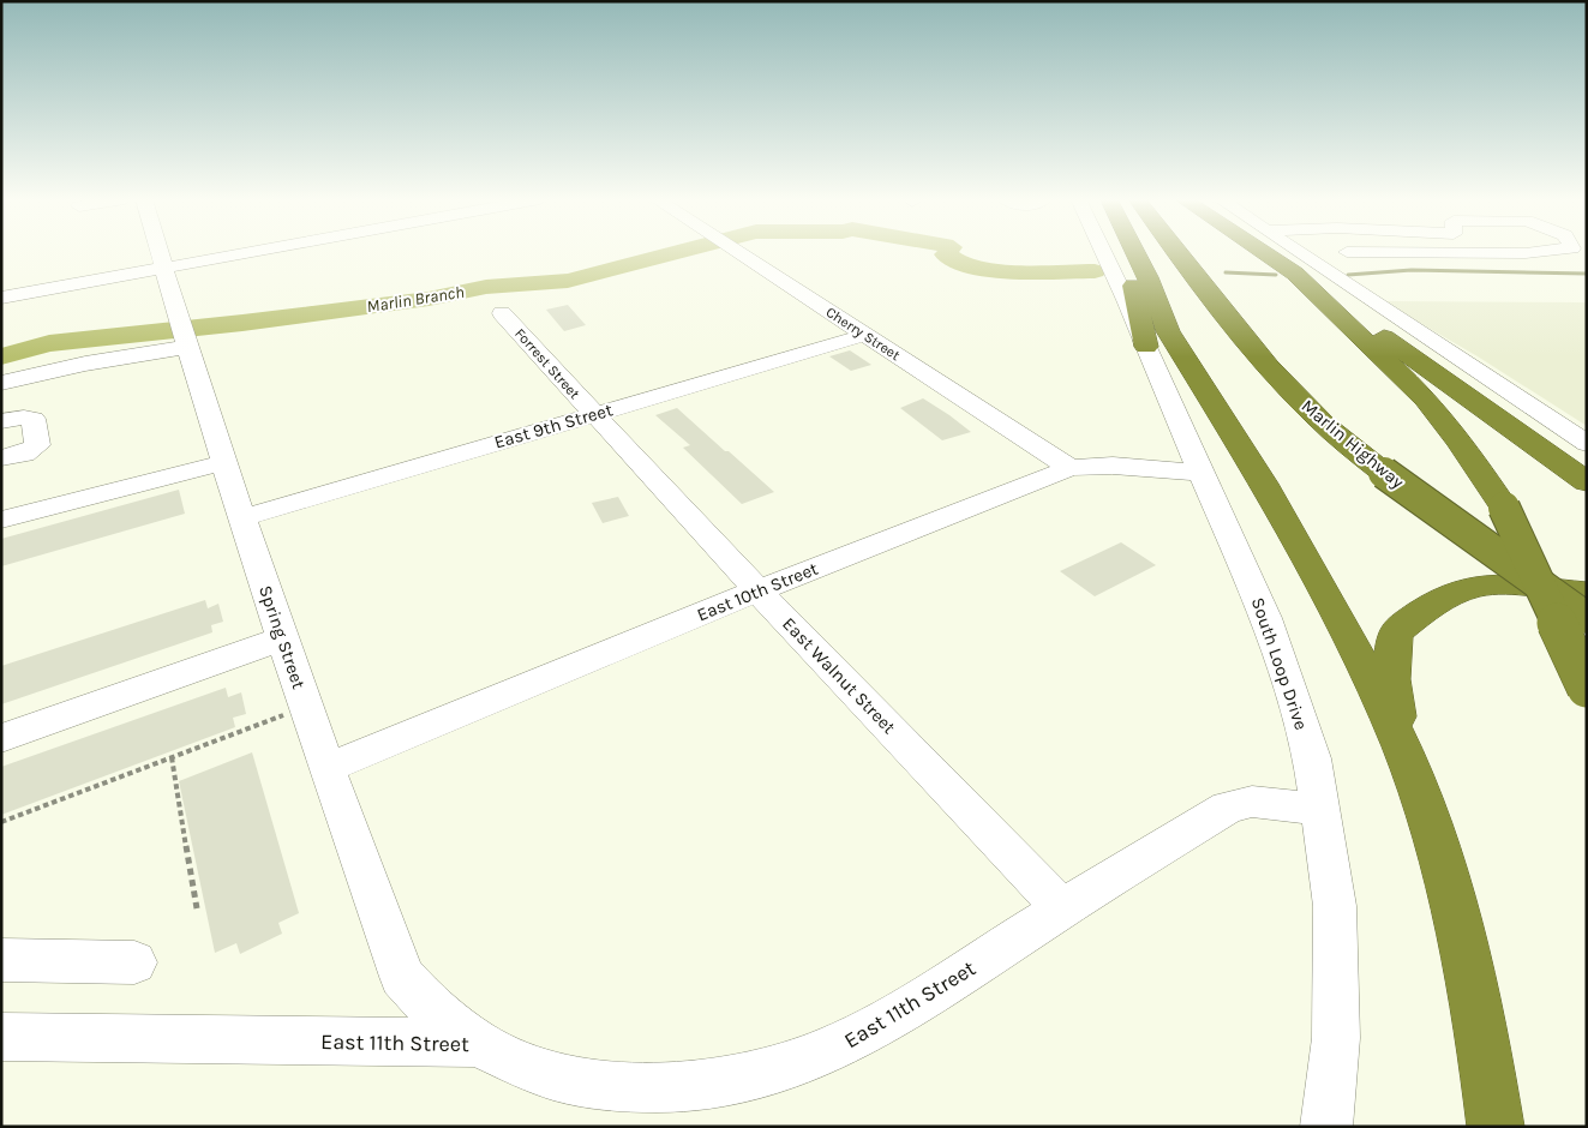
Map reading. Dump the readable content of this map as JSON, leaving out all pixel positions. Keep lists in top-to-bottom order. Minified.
{"streets":{"highway":["Marlin Highway"],"street":["Cherry Street","Forrest Street","East 9th Street","East 10th Street","Spring Street","South Loop Drive","East Walnut Street","East 11th Street"]},"crossings":[["Cherry Street","East 9th Street"],["Cherry Street","East 10th Street"],["Forrest Street","East 9th Street"],["Forrest Street","East Walnut Street"],["East 9th Street","Spring Street"],["East 9th Street","East Walnut Street"],["East 10th Street","Spring Street"],["East 10th Street","South Loop Drive"],["East 10th Street","East Walnut Street"],["Spring Street","East 11th Street"],["South Loop Drive","East 11th Street"],["East Walnut Street","East 11th Street"]],"water":["Marlin Branch"]}
